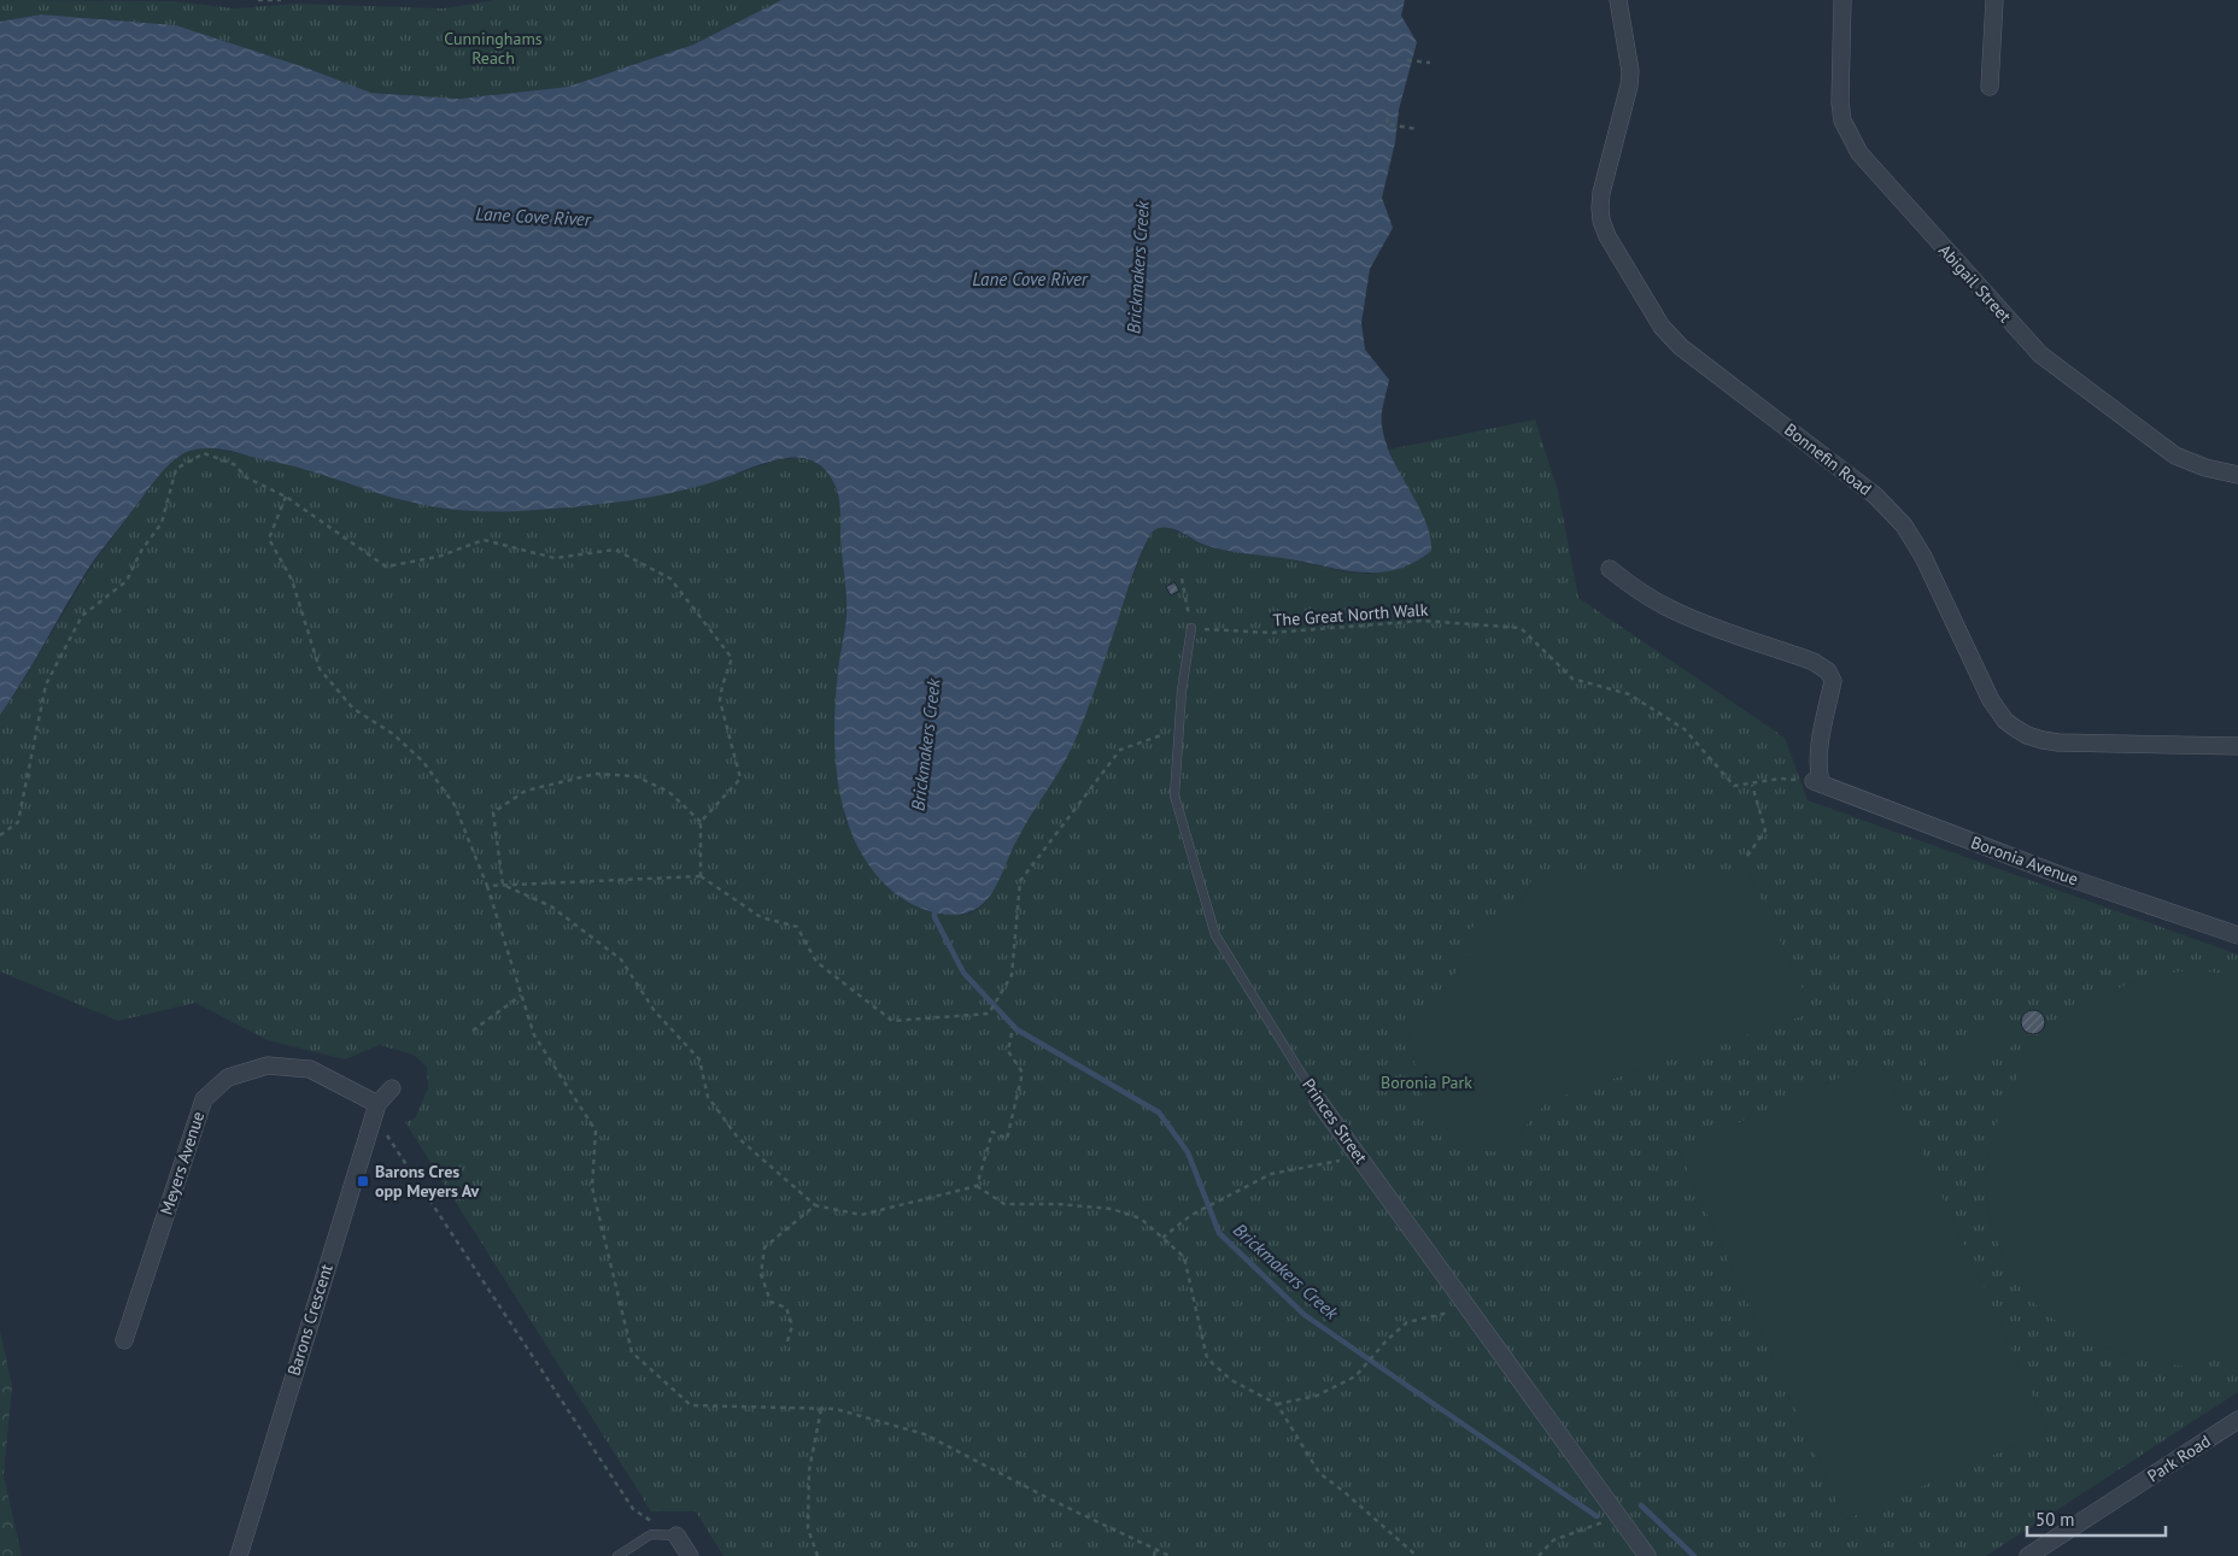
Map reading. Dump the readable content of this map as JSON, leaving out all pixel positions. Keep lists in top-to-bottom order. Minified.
{"streets":{"street":["Abigail Street","Bonnefin Road","Boronia Avenue","Princes Street","Meyers Avenue","Barons Crescent","Park Road"],"path":["The Great North Walk"]},"crossings":[["The Great North Walk","Boronia Avenue"],["The Great North Walk","Princes Street"],["Meyers Avenue","Barons Crescent"]],"water":["Lane Cove River","Brickmakers Creek"],"parks":["Cunninghams Reach","Boronia Park"],"places":{"transit":["Barons Cres opp Meyers Av"]},"scale_bar":"50 m"}
